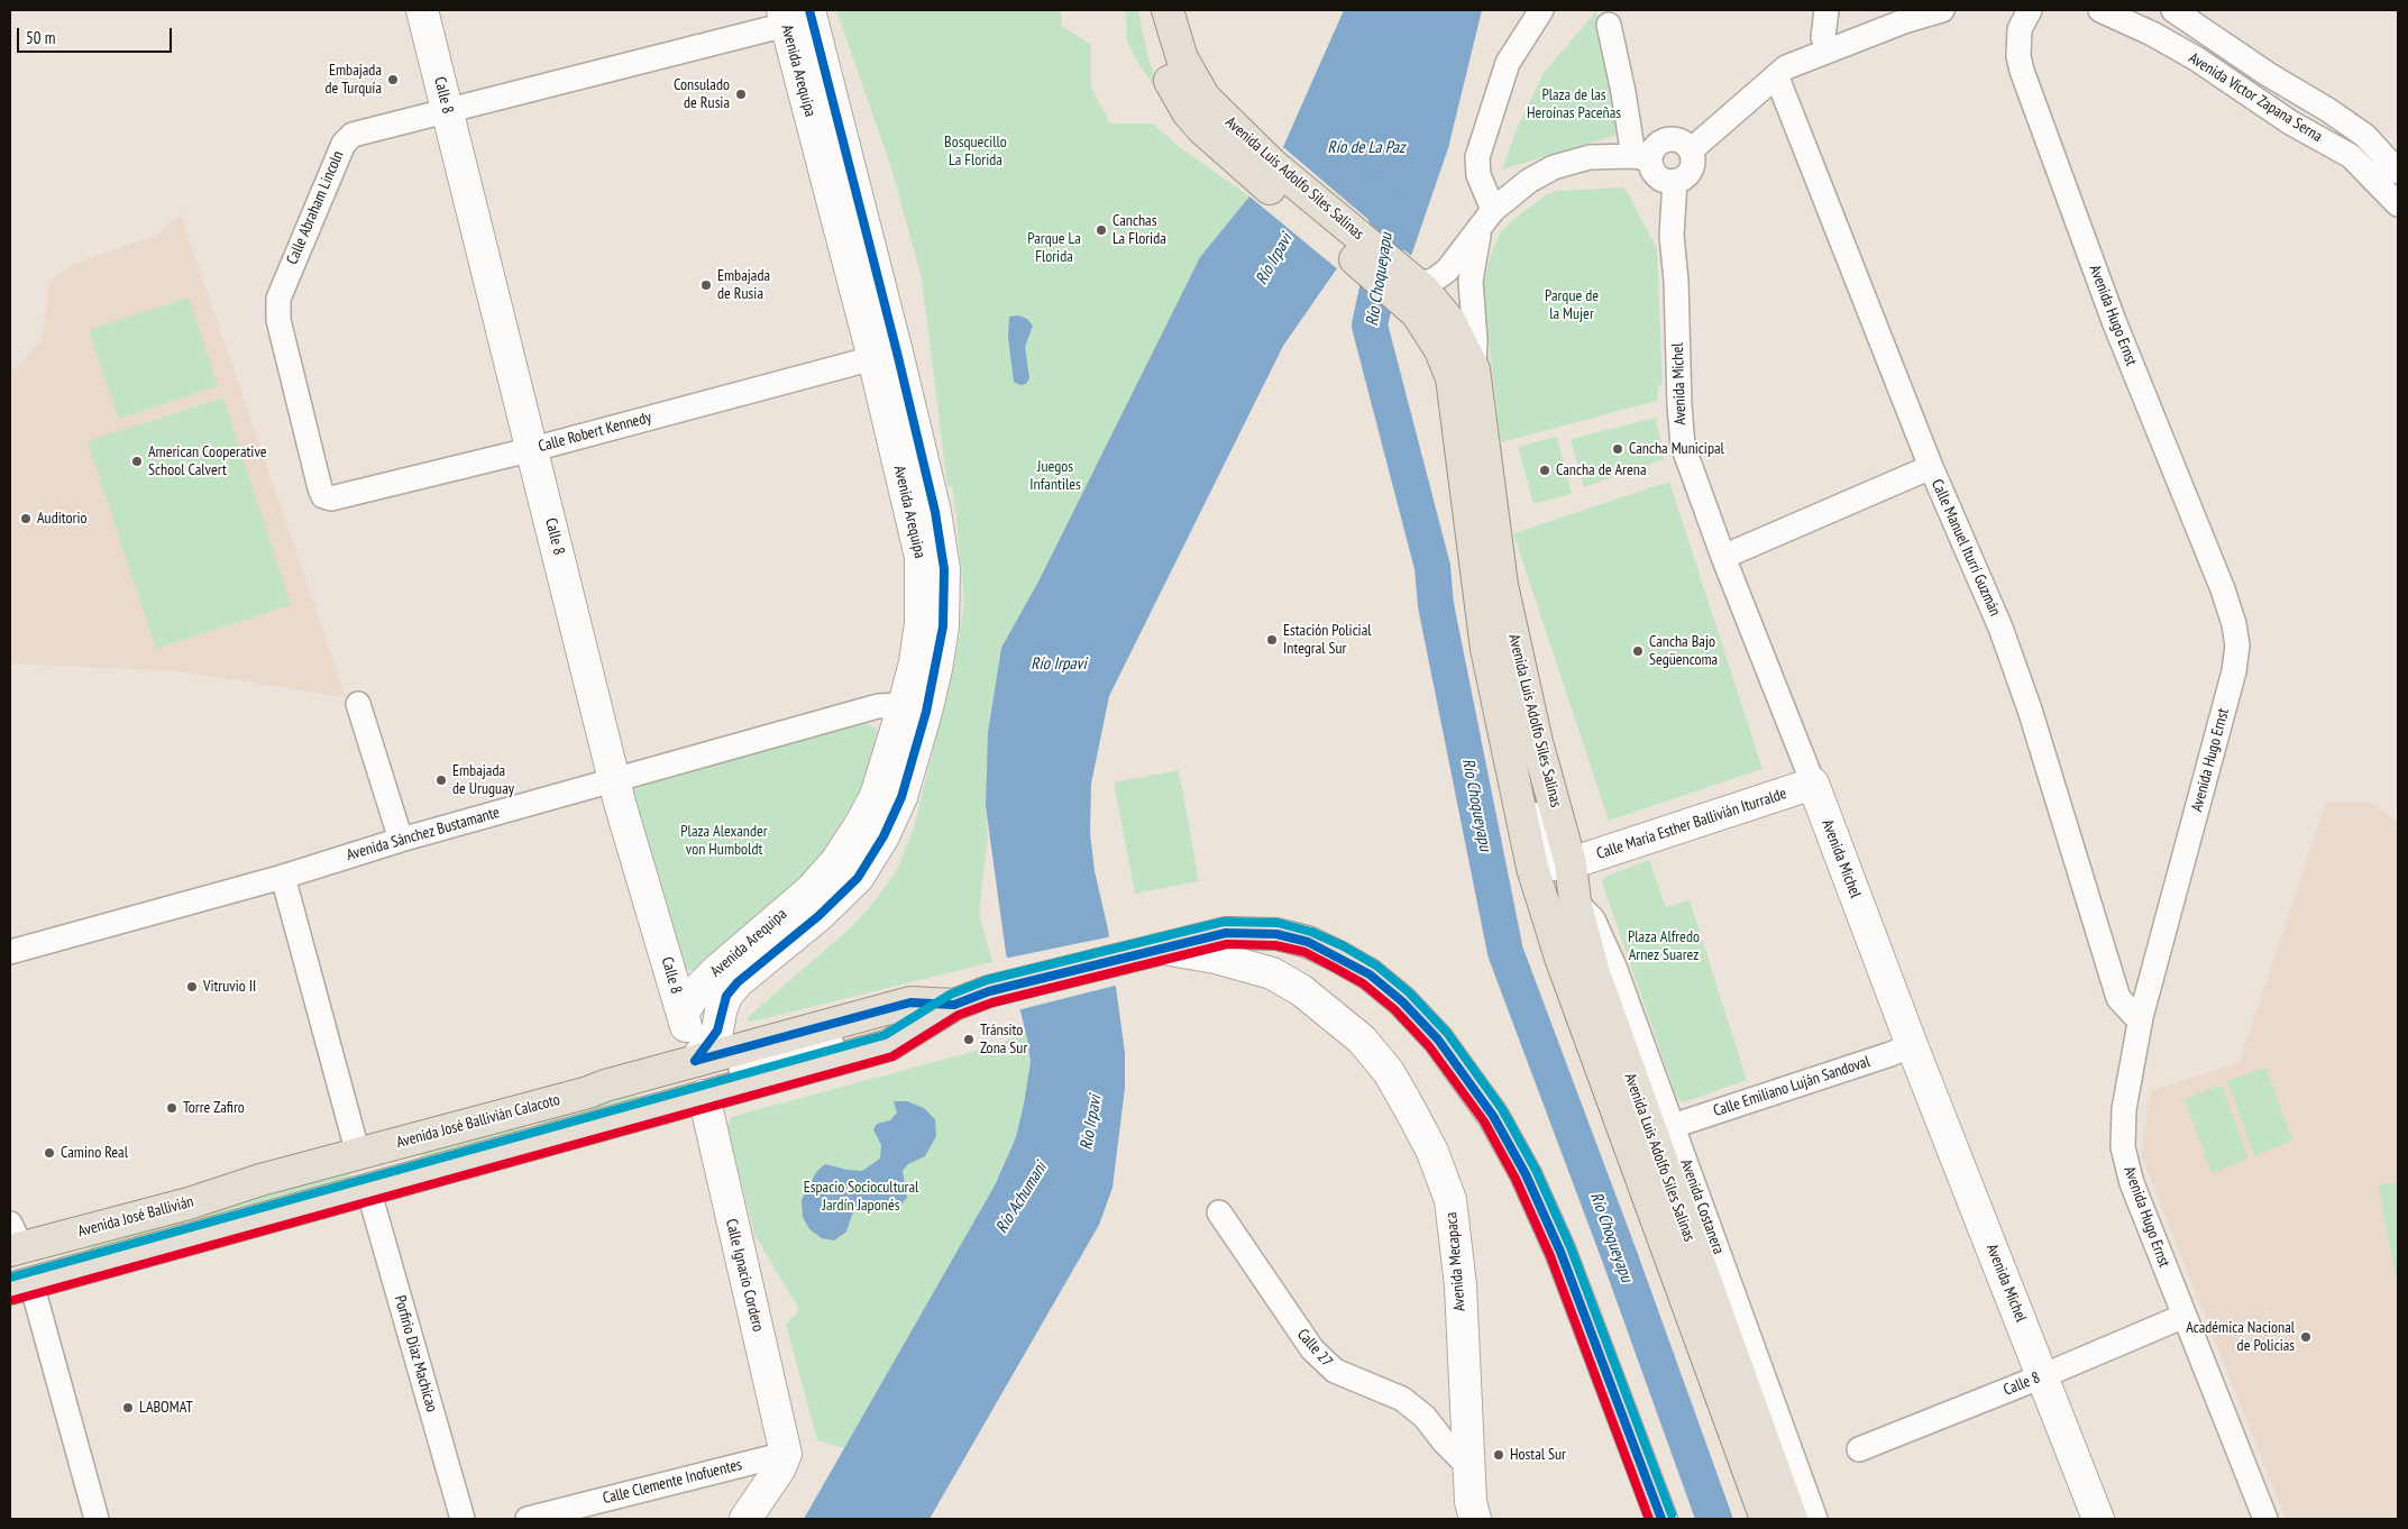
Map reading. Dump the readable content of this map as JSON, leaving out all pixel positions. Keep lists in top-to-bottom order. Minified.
{"streets":{"main road":["Avenida Arequipa","Calle 8","Avenida Luis Adolfo Siles Salinas","Avenida Michel","Calle María Esther Ballivián Iturralde","Avenida José Ballivián Calacoto","Avenida José Ballivián","Avenida Mecapaca","Calle Ignacio Cordero"],"street":["Avenida Víctor Zapana Serna","Calle Abraham Lincoln","Avenida Hugo Ernst","Calle Robert Kennedy","Calle Manuel Iturri Guzmán","Avenida Sánchez Bustamante","Calle Emiliano Luján Sandoval","Avenida Costanera","Calle 27","Porfirio Díaz Machicao","Calle Clemente Inofuentes"]},"crossings":[["Avenida Arequipa","Calle 8"],["Avenida Arequipa","Calle Abraham Lincoln"],["Avenida Arequipa","Calle Robert Kennedy"],["Avenida Arequipa","Avenida Sánchez Bustamante"],["Avenida Arequipa","Avenida José Ballivián Calacoto"],["Calle 8","Calle Abraham Lincoln"],["Calle 8","Avenida Hugo Ernst"],["Calle 8","Avenida Michel"],["Calle 8","Calle Robert Kennedy"],["Calle 8","Avenida Sánchez Bustamante"],["Calle 8","Avenida José Ballivián Calacoto"],["Avenida Luis Adolfo Siles Salinas","Calle María Esther Ballivián Iturralde"],["Avenida Luis Adolfo Siles Salinas","Avenida Costanera"],["Calle Abraham Lincoln","Calle Robert Kennedy"],["Avenida Hugo Ernst","Calle Manuel Iturri Guzmán"],["Avenida Michel","Calle María Esther Ballivián Iturralde"],["Avenida Michel","Calle Emiliano Luján Sandoval"],["Calle Emiliano Luján Sandoval","Avenida Costanera"],["Avenida José Ballivián Calacoto","Avenida José Ballivián"],["Avenida Mecapaca","Calle 27"],["Calle Ignacio Cordero","Calle Clemente Inofuentes"]],"water":["Río de La Paz","Río Irpavi","Río Choqueyapu","Río Achumani"],"parks":["Plaza de las Heroínas Paceñas","Bosquecillo La Florida","Parque La Florida","Parque de la Mujer","Juegos Infantiles","Plaza Alexander von Humboldt","Plaza Alfredo Arnez Suarez","Espacio Sociocultural Jardín Japonés"],"places":["Embajada de Turquía","Consulado de Rusia","Canchas La Florida","Embajada de Rusia","Cancha Municipal","American Cooperative School Calvert","Cancha de Arena","Auditorio","Estación Policial Integral Sur","Cancha Bajo Següencoma","Embajada de Uruguay","Vitruvio II","Tránsito Zona Sur","Torre Zafiro","Camino Real","Académica Nacional de Policias","LABOMAT","Hostal Sur"],"scale_bar":"50 m"}
